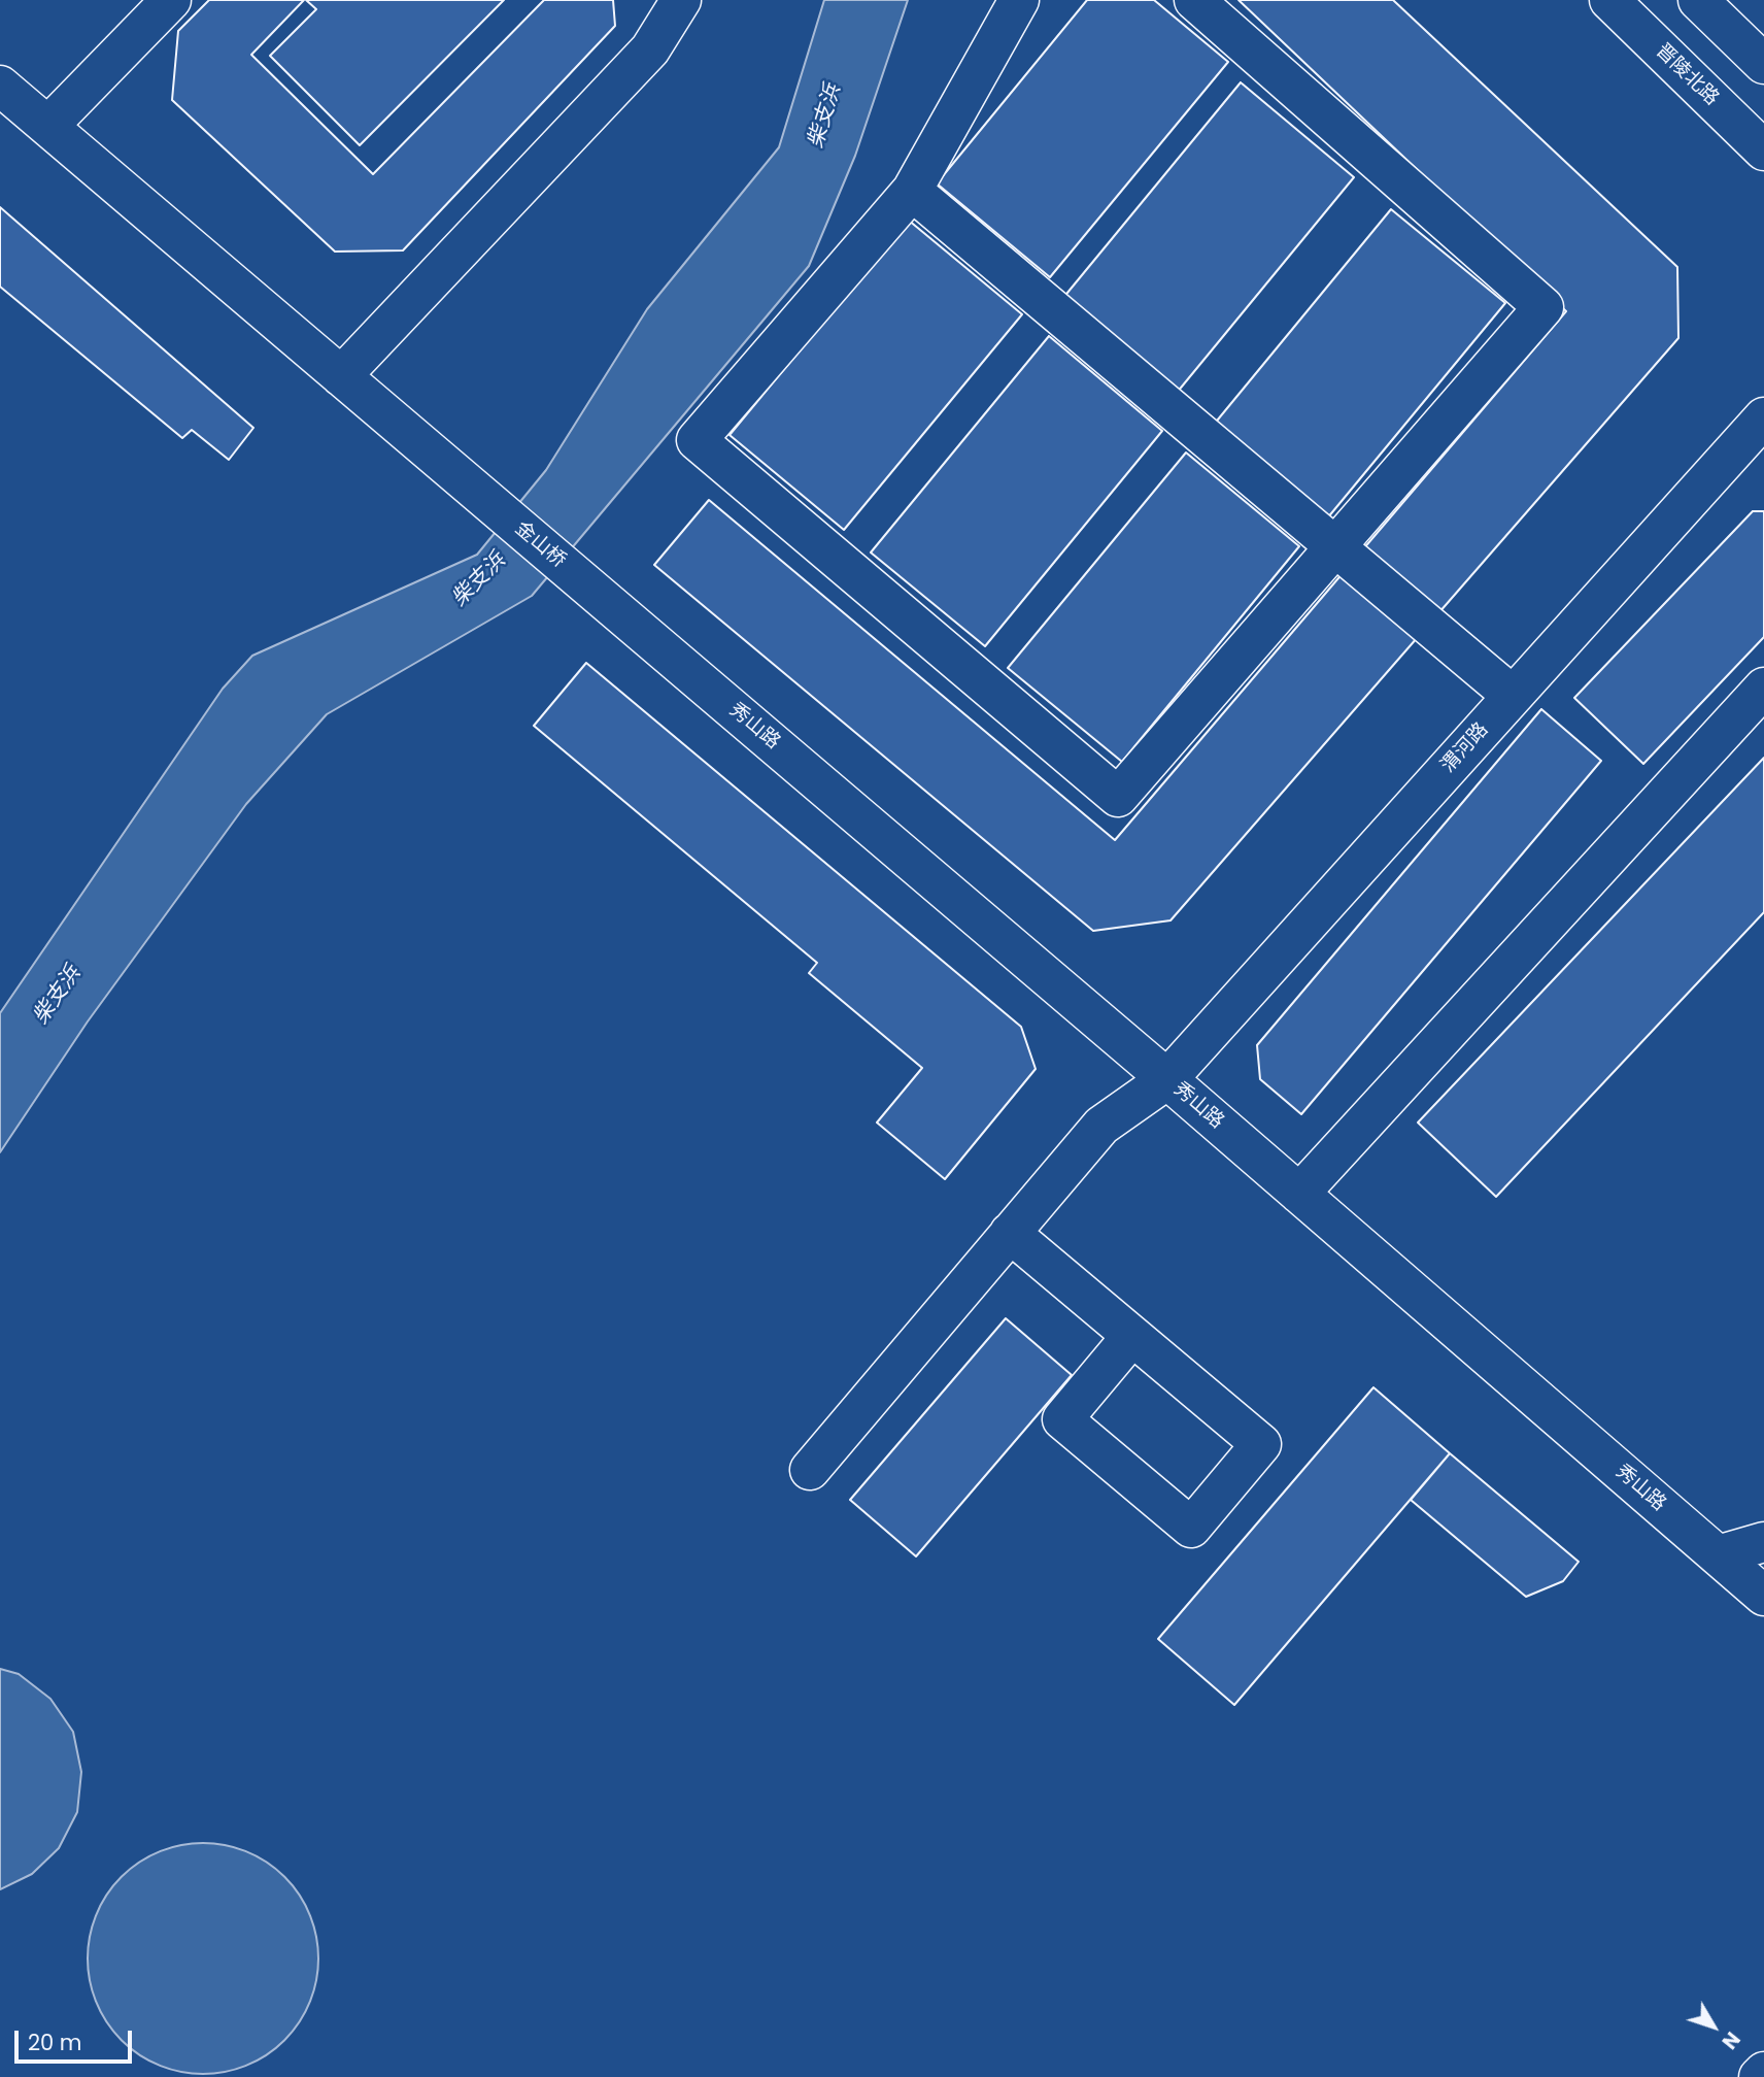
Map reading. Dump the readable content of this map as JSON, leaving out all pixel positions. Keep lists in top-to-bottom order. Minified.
{"streets":{"street":["晋陵北路","金山桥","秀山路","渭河路"]},"crossings":[["金山桥","秀山路"],["秀山路","渭河路"]],"water":["柴支浜"],"scale_bar":"20 m","north":"bottom right"}
